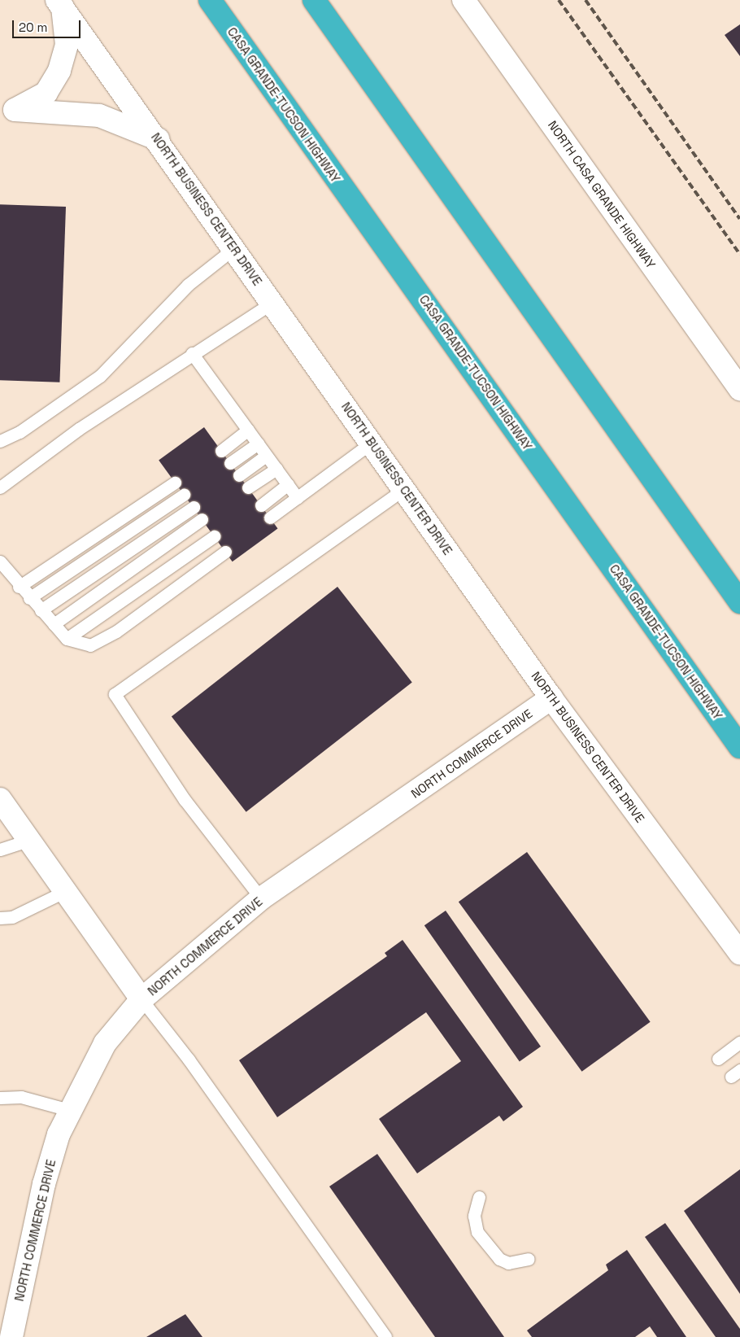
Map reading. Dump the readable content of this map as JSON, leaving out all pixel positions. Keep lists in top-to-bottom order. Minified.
{"streets":{"highway":["CASA GRANDE-TUCSON HIGHWAY"],"main road":["NORTH CASA GRANDE HIGHWAY","NORTH BUSINESS CENTER DRIVE","NORTH COMMERCE DRIVE"]},"crossings":[["NORTH BUSINESS CENTER DRIVE","NORTH COMMERCE DRIVE"]],"scale_bar":"20 m"}
